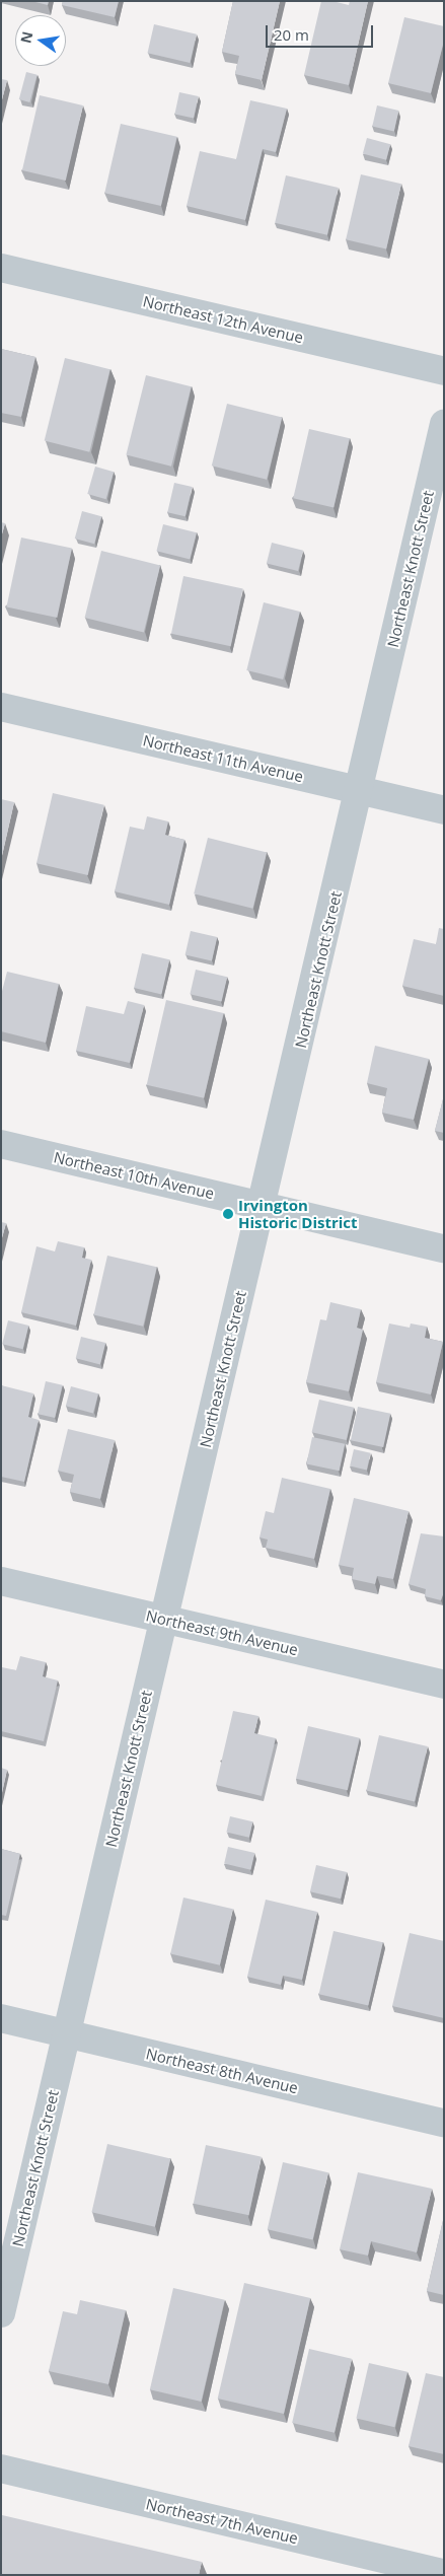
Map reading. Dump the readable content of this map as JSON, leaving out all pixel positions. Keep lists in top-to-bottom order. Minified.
{"streets":{"street":["Northeast 12th Avenue","Northeast Knott Street","Northeast 11th Avenue","Northeast 10th Avenue","Northeast 9th Avenue","Northeast 8th Avenue","Northeast 7th Avenue"]},"crossings":[["Northeast Knott Street","Northeast 11th Avenue"],["Northeast Knott Street","Northeast 10th Avenue"],["Northeast Knott Street","Northeast 9th Avenue"],["Northeast Knott Street","Northeast 8th Avenue"]],"places":["Irvington Historic District"],"scale_bar":"20 m","north":"left"}
